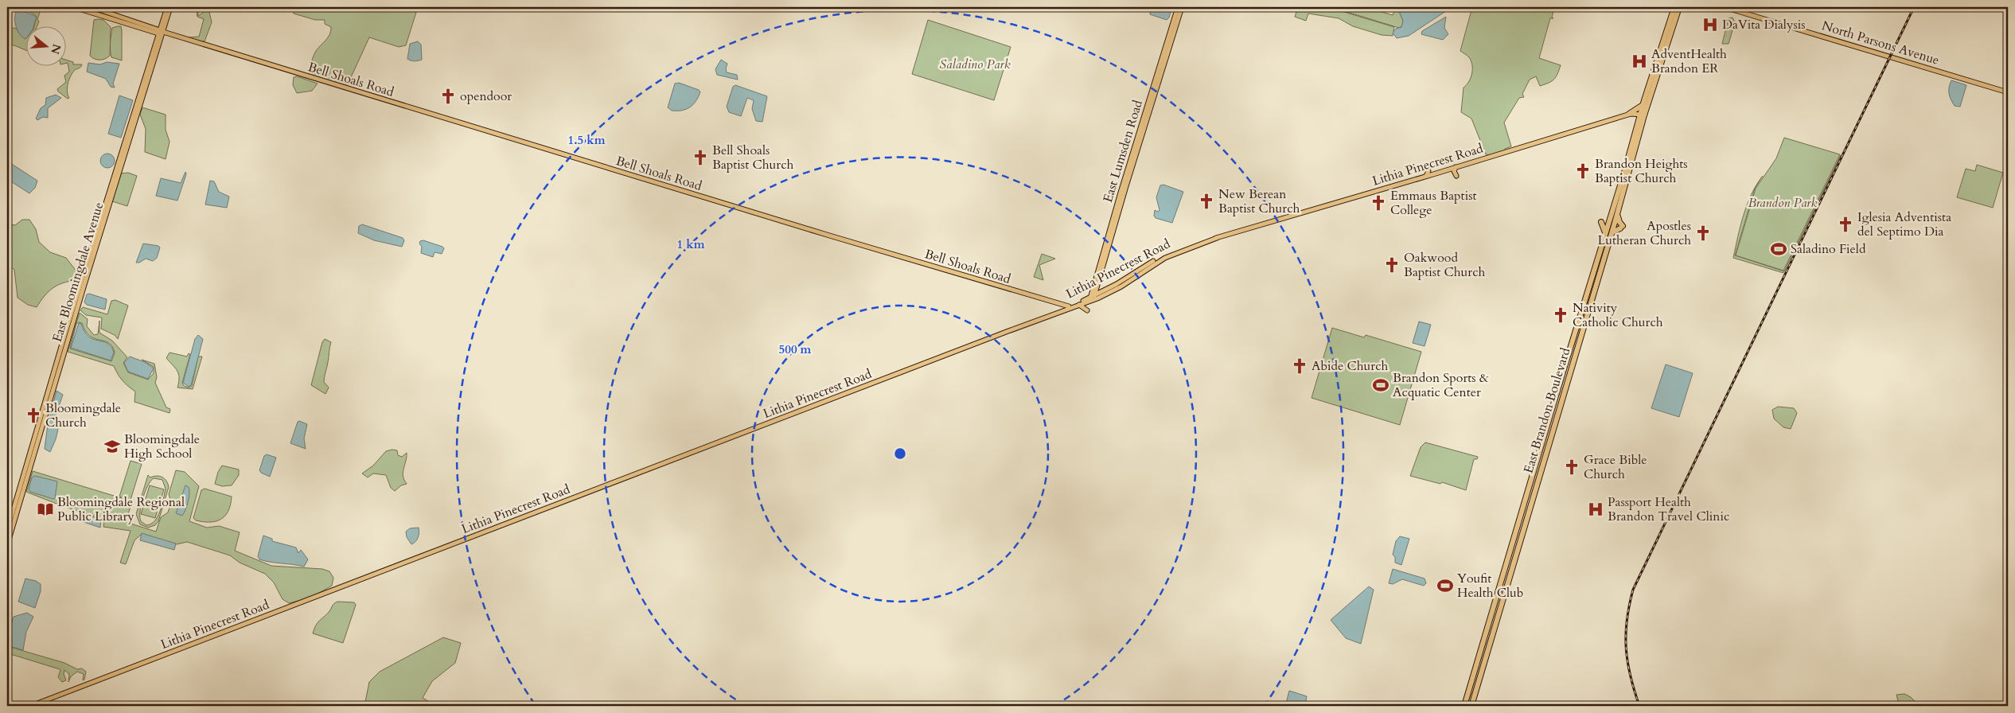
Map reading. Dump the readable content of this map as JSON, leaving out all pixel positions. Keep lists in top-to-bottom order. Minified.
{"streets":{"highway":["East Brandon Boulevard"],"main road":["North Parsons Avenue","Bell Shoals Road","East Lumsden Road","Lithia Pinecrest Road","East Bloomingdale Avenue"]},"crossings":[["Bell Shoals Road","Lithia Pinecrest Road"],["Bell Shoals Road","East Bloomingdale Avenue"],["East Lumsden Road","Lithia Pinecrest Road"],["Lithia Pinecrest Road","East Brandon Boulevard"]],"parks":["Saladino Park","Brandon Park"],"places":{"hospital":["DaVita Dialysis","AdventHealth Brandon ER","Passport Health Brandon Travel Clinic"],"church":["opendoor","Bell Shoals Baptist Church","Brandon Heights Baptist Church","New Berean Baptist Church","Emmaus Baptist College","Iglesia Adventista del Septimo Dia","Apostles Lutheran Church","Oakwood Baptist Church","Nativity Catholic Church","Abide Church","Bloomingdale Church","Grace Bible Church"],"sports":["Saladino Field","Brandon Sports & Acquatic Center","Youfit Health Club"],"school or university":["Bloomingdale High School"],"library":["Bloomingdale Regional Public Library"]},"north":"right","rings":["1.5 km","1 km","500 m"]}
